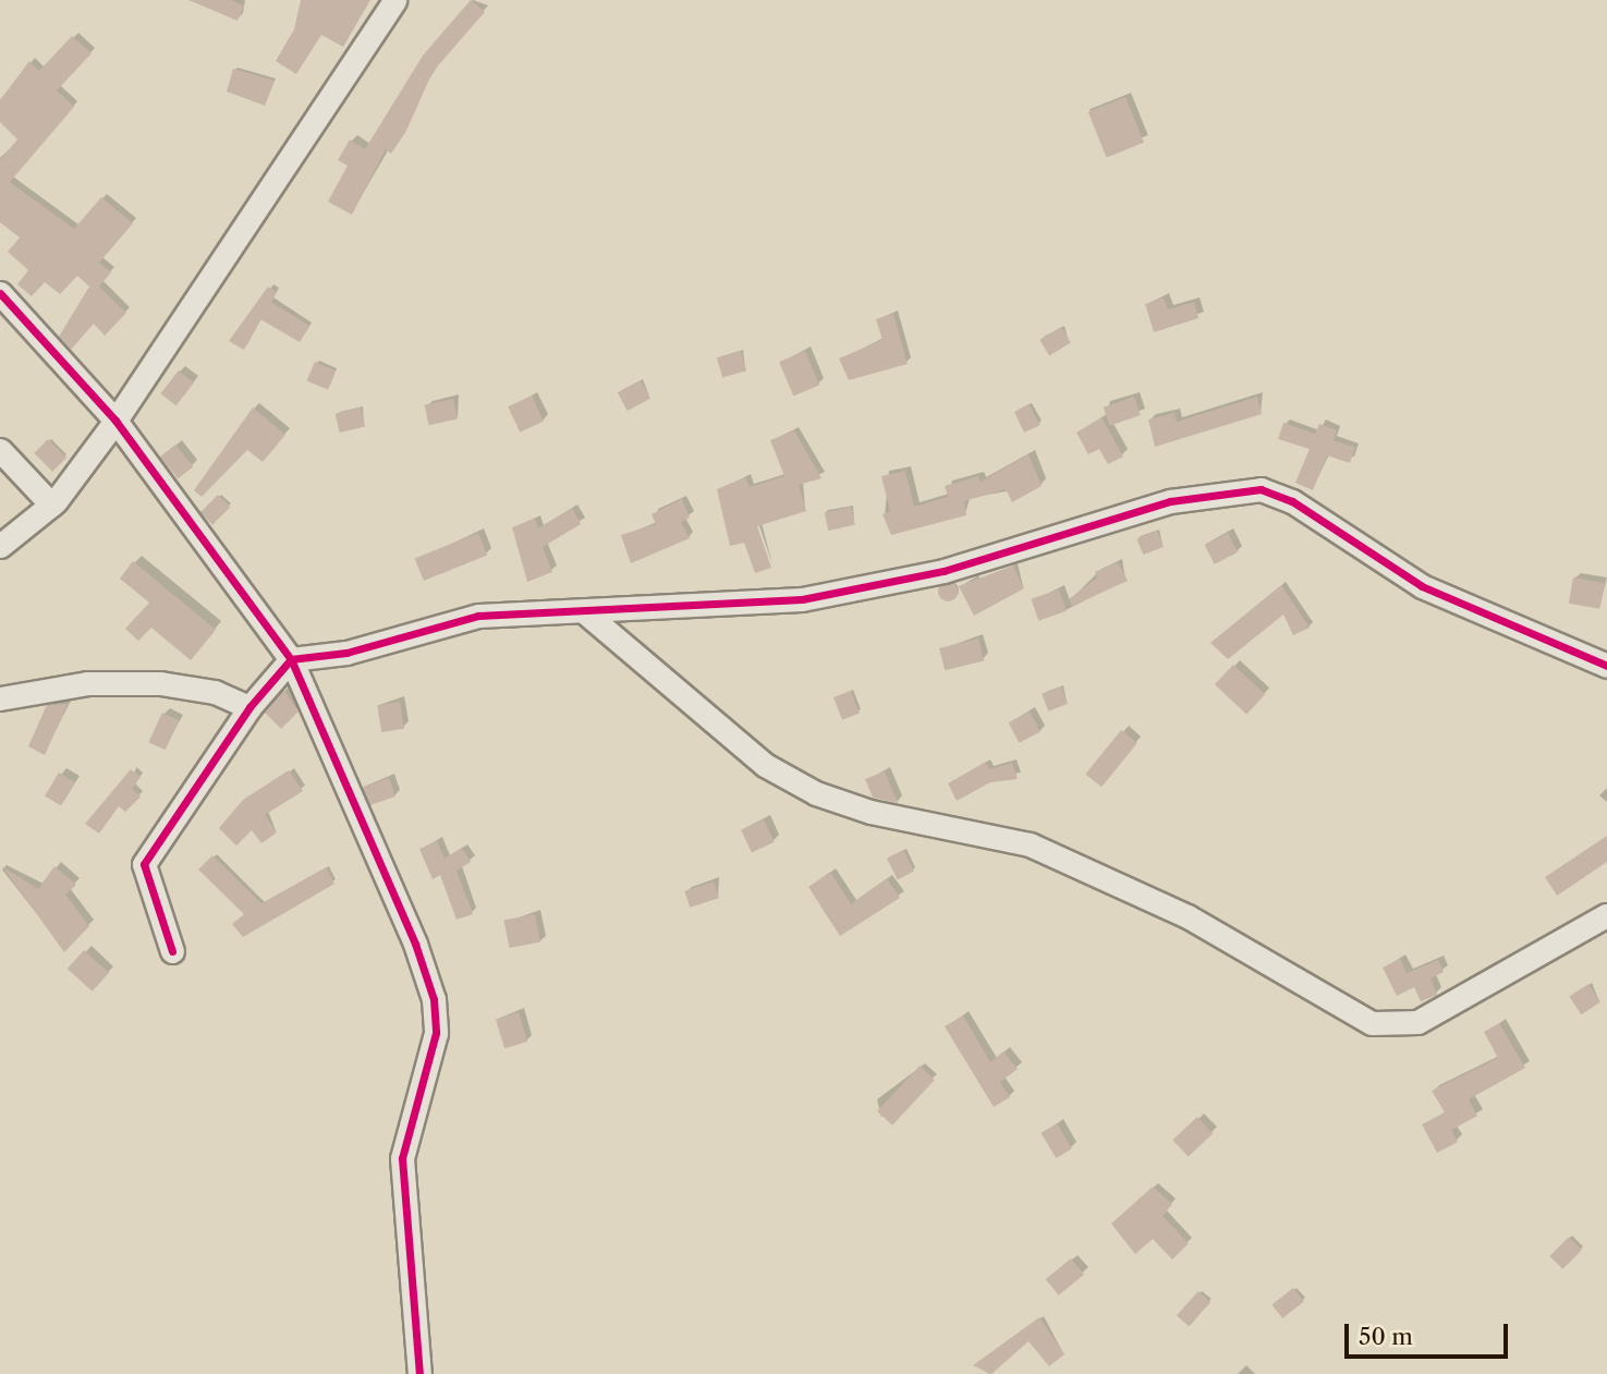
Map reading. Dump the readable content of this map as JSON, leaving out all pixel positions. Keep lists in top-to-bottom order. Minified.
{"scale_bar":"50 m"}
